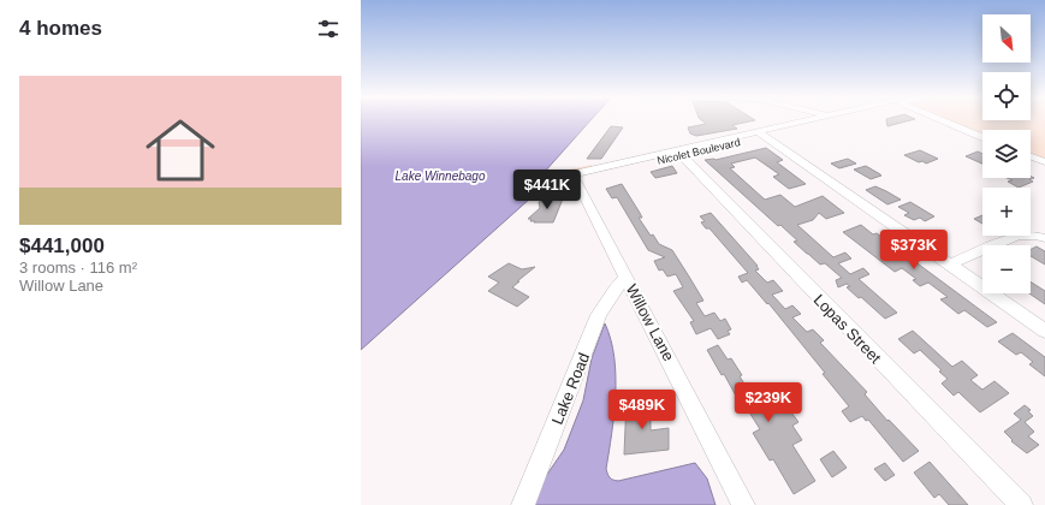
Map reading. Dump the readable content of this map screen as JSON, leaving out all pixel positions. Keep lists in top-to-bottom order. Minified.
{"streets":{"street":["Nicolet Boulevard","Willow Lane","Lopas Street","Lake Road"]},"crossings":[["Nicolet Boulevard","Willow Lane"],["Nicolet Boulevard","Lopas Street"],["Willow Lane","Lake Road"]],"water":["Lake Winnebago"],"north":"bottom right","page":{"heading":"4 homes","map_buttons":["+","−"],"list":[{"name":"$441,000","note":"3 rooms · 116 m² · Willow Lane"}],"price":["$441K","$373K","$239K","$489K"]}}
